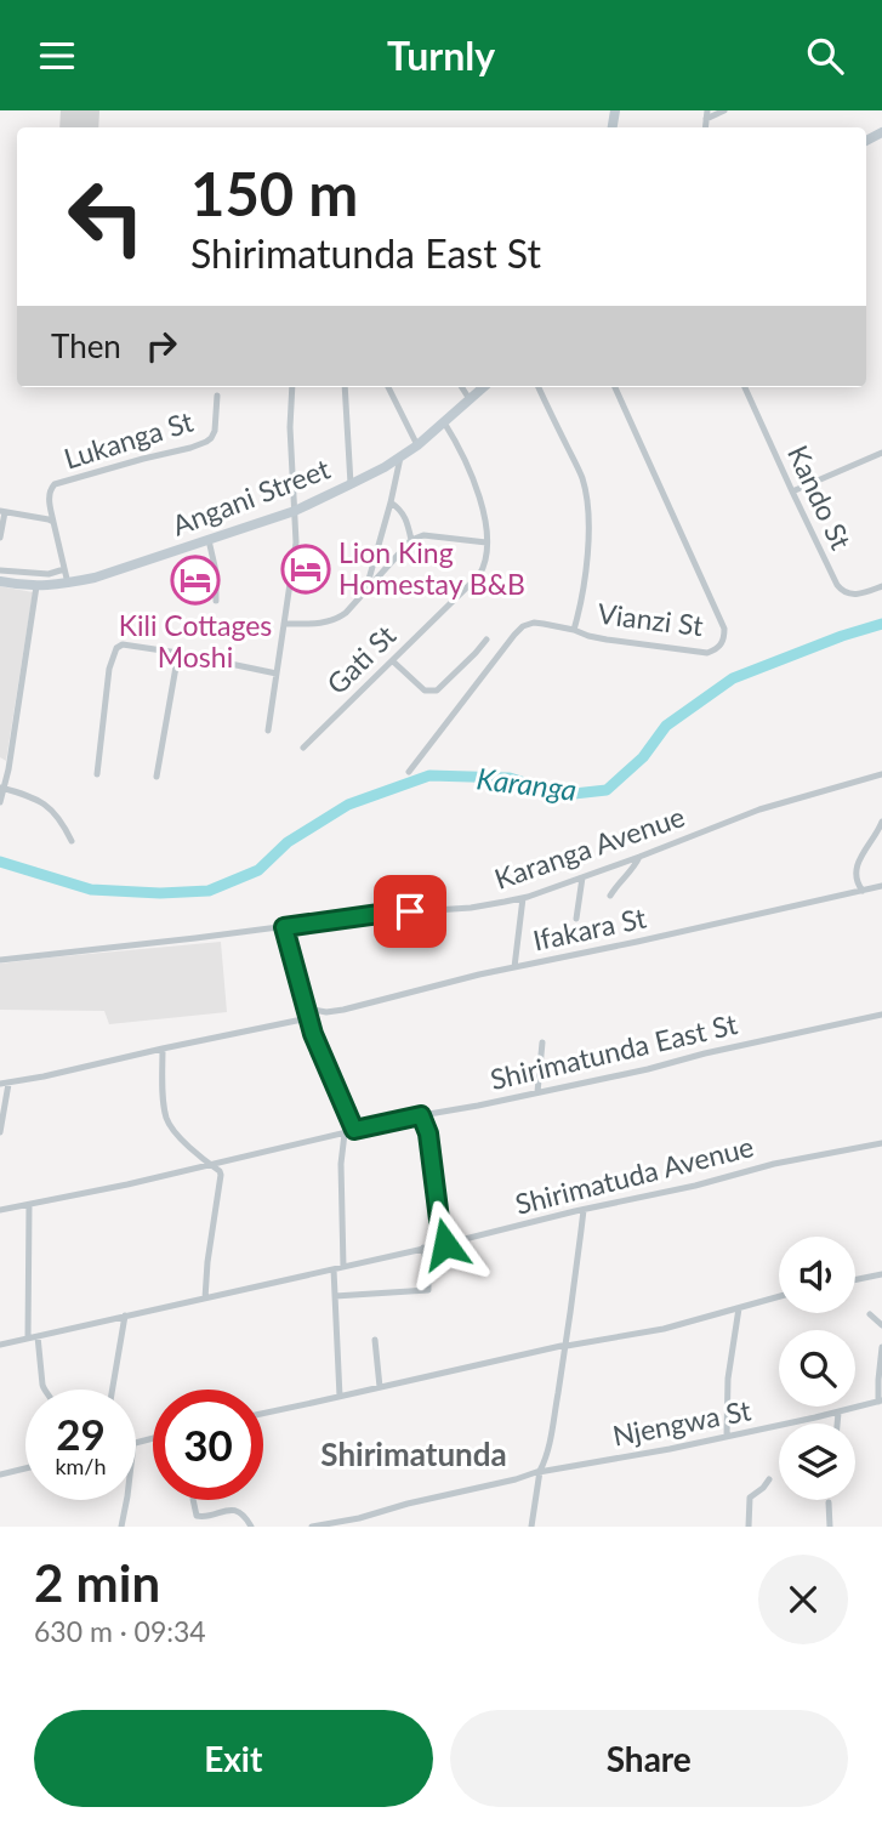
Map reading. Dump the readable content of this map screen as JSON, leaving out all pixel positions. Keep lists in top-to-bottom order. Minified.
{"streets":{"street":["Lukanga St","Angani Street","Kando St","Vianzi St","Gati St","Karanga Avenue","Ifakara St","Shirimatunda East St","Shirimatuda Avenue","Njengwa St"]},"crossings":[["Angani Street","Gati St"]],"districts":["Shirimatunda"],"water":["Karanga"],"places":{"hotel":["Lion King Homestay B&B","Kili Cottages Moshi"]},"page":{"header":"Turnly","turn":["150 m","Shirimatunda East St"],"then":"Then","speed":"29 km/h","limit":"30","heading":["2 min","630 m · 09:34"],"buttons":["Exit","Share"]}}
